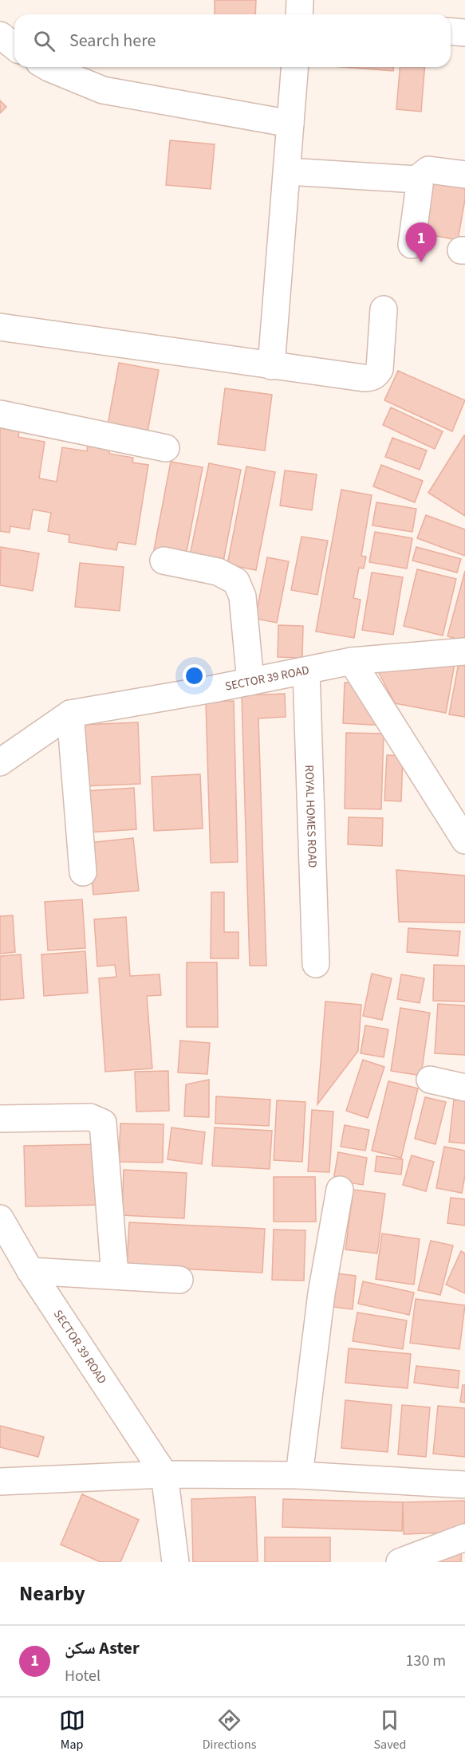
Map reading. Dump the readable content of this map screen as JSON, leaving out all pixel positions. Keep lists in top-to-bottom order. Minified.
{"streets":{"street":["SECTOR 39 ROAD","ROYAL HOMES ROAD"]},"crossings":[["SECTOR 39 ROAD","ROYAL HOMES ROAD"]],"page":{"search":"Search here","pins":"1","heading":"Nearby","list":[{"mark":"1","name":"سكن Aster","note":"Hotel","value":"130 m"}],"nav":["Map","Directions","Saved"]}}
